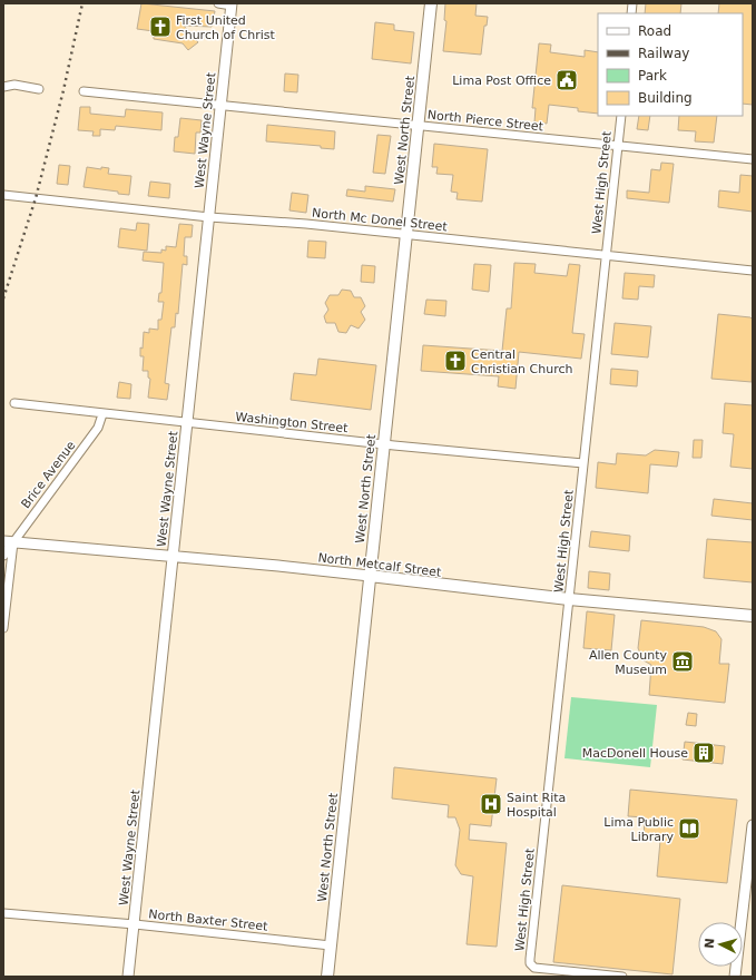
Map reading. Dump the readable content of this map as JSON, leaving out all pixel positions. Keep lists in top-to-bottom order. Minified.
{"streets":{"main road":["West North Street","North Metcalf Street"],"street":["North Pierce Street","West Wayne Street","West High Street","North Mc Donel Street","Washington Street","Brice Avenue","North Baxter Street"]},"crossings":[["North Pierce Street","West Wayne Street"],["North Pierce Street","West North Street"],["North Pierce Street","West High Street"],["West Wayne Street","North Mc Donel Street"],["West Wayne Street","Washington Street"],["West Wayne Street","North Metcalf Street"],["West Wayne Street","North Baxter Street"],["West North Street","North Mc Donel Street"],["West North Street","Washington Street"],["West North Street","North Metcalf Street"],["West North Street","North Baxter Street"],["West High Street","North Mc Donel Street"],["West High Street","Washington Street"],["West High Street","North Metcalf Street"],["Washington Street","Brice Avenue"],["Brice Avenue","North Metcalf Street"]],"places":{"church":["First United Church of Christ","Central Christian Church"],"public building":["Lima Post Office"],"museum":["Allen County Museum"],"building":["MacDonell House"],"hospital":["Saint Rita Hospital"],"library":["Lima Public Library"]},"legend":["Road","Railway","Park","Building"],"north":"left"}
